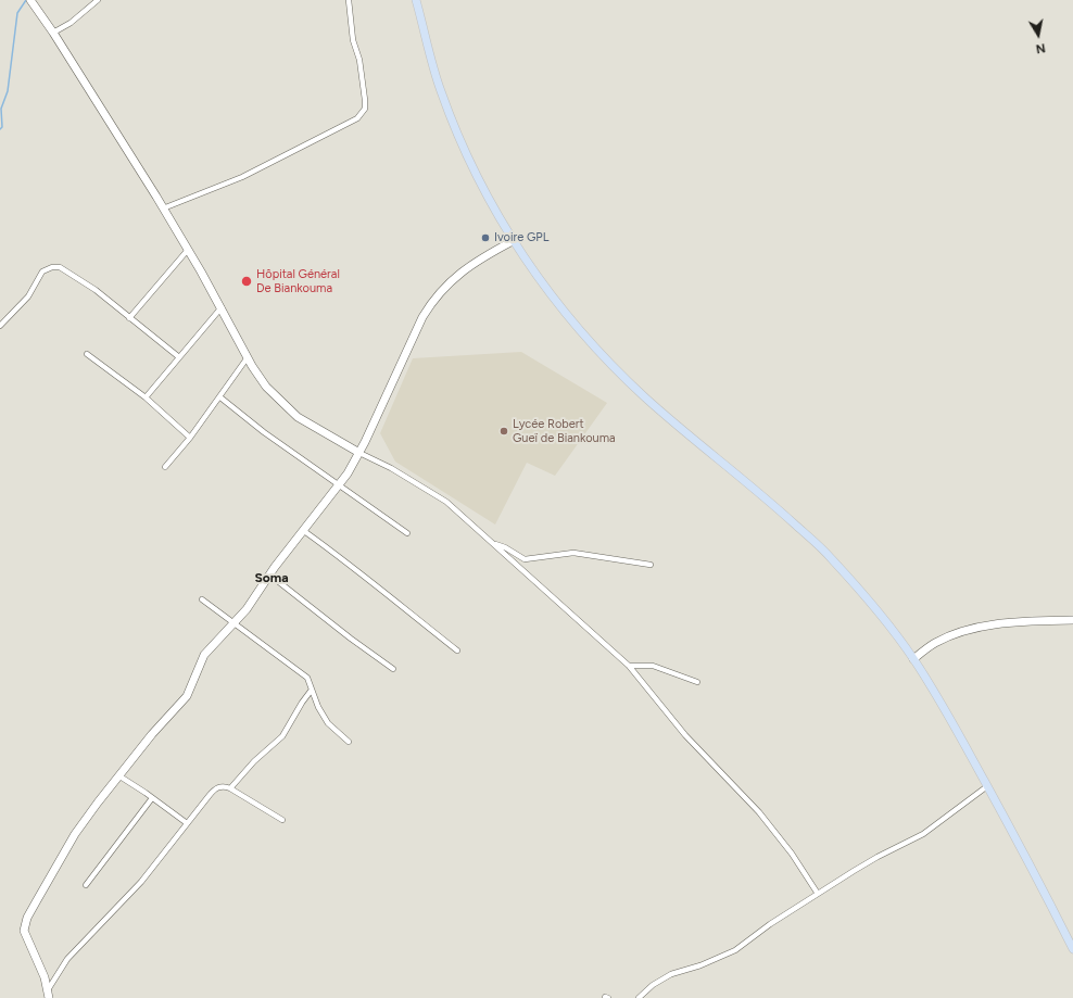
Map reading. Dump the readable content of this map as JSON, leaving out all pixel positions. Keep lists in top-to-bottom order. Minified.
{"districts":["Soma"],"places":["Ivoire GPL","Hôpital Général De Biankouma","Lycée Robert Gueï de Biankouma"],"north":"bottom"}
